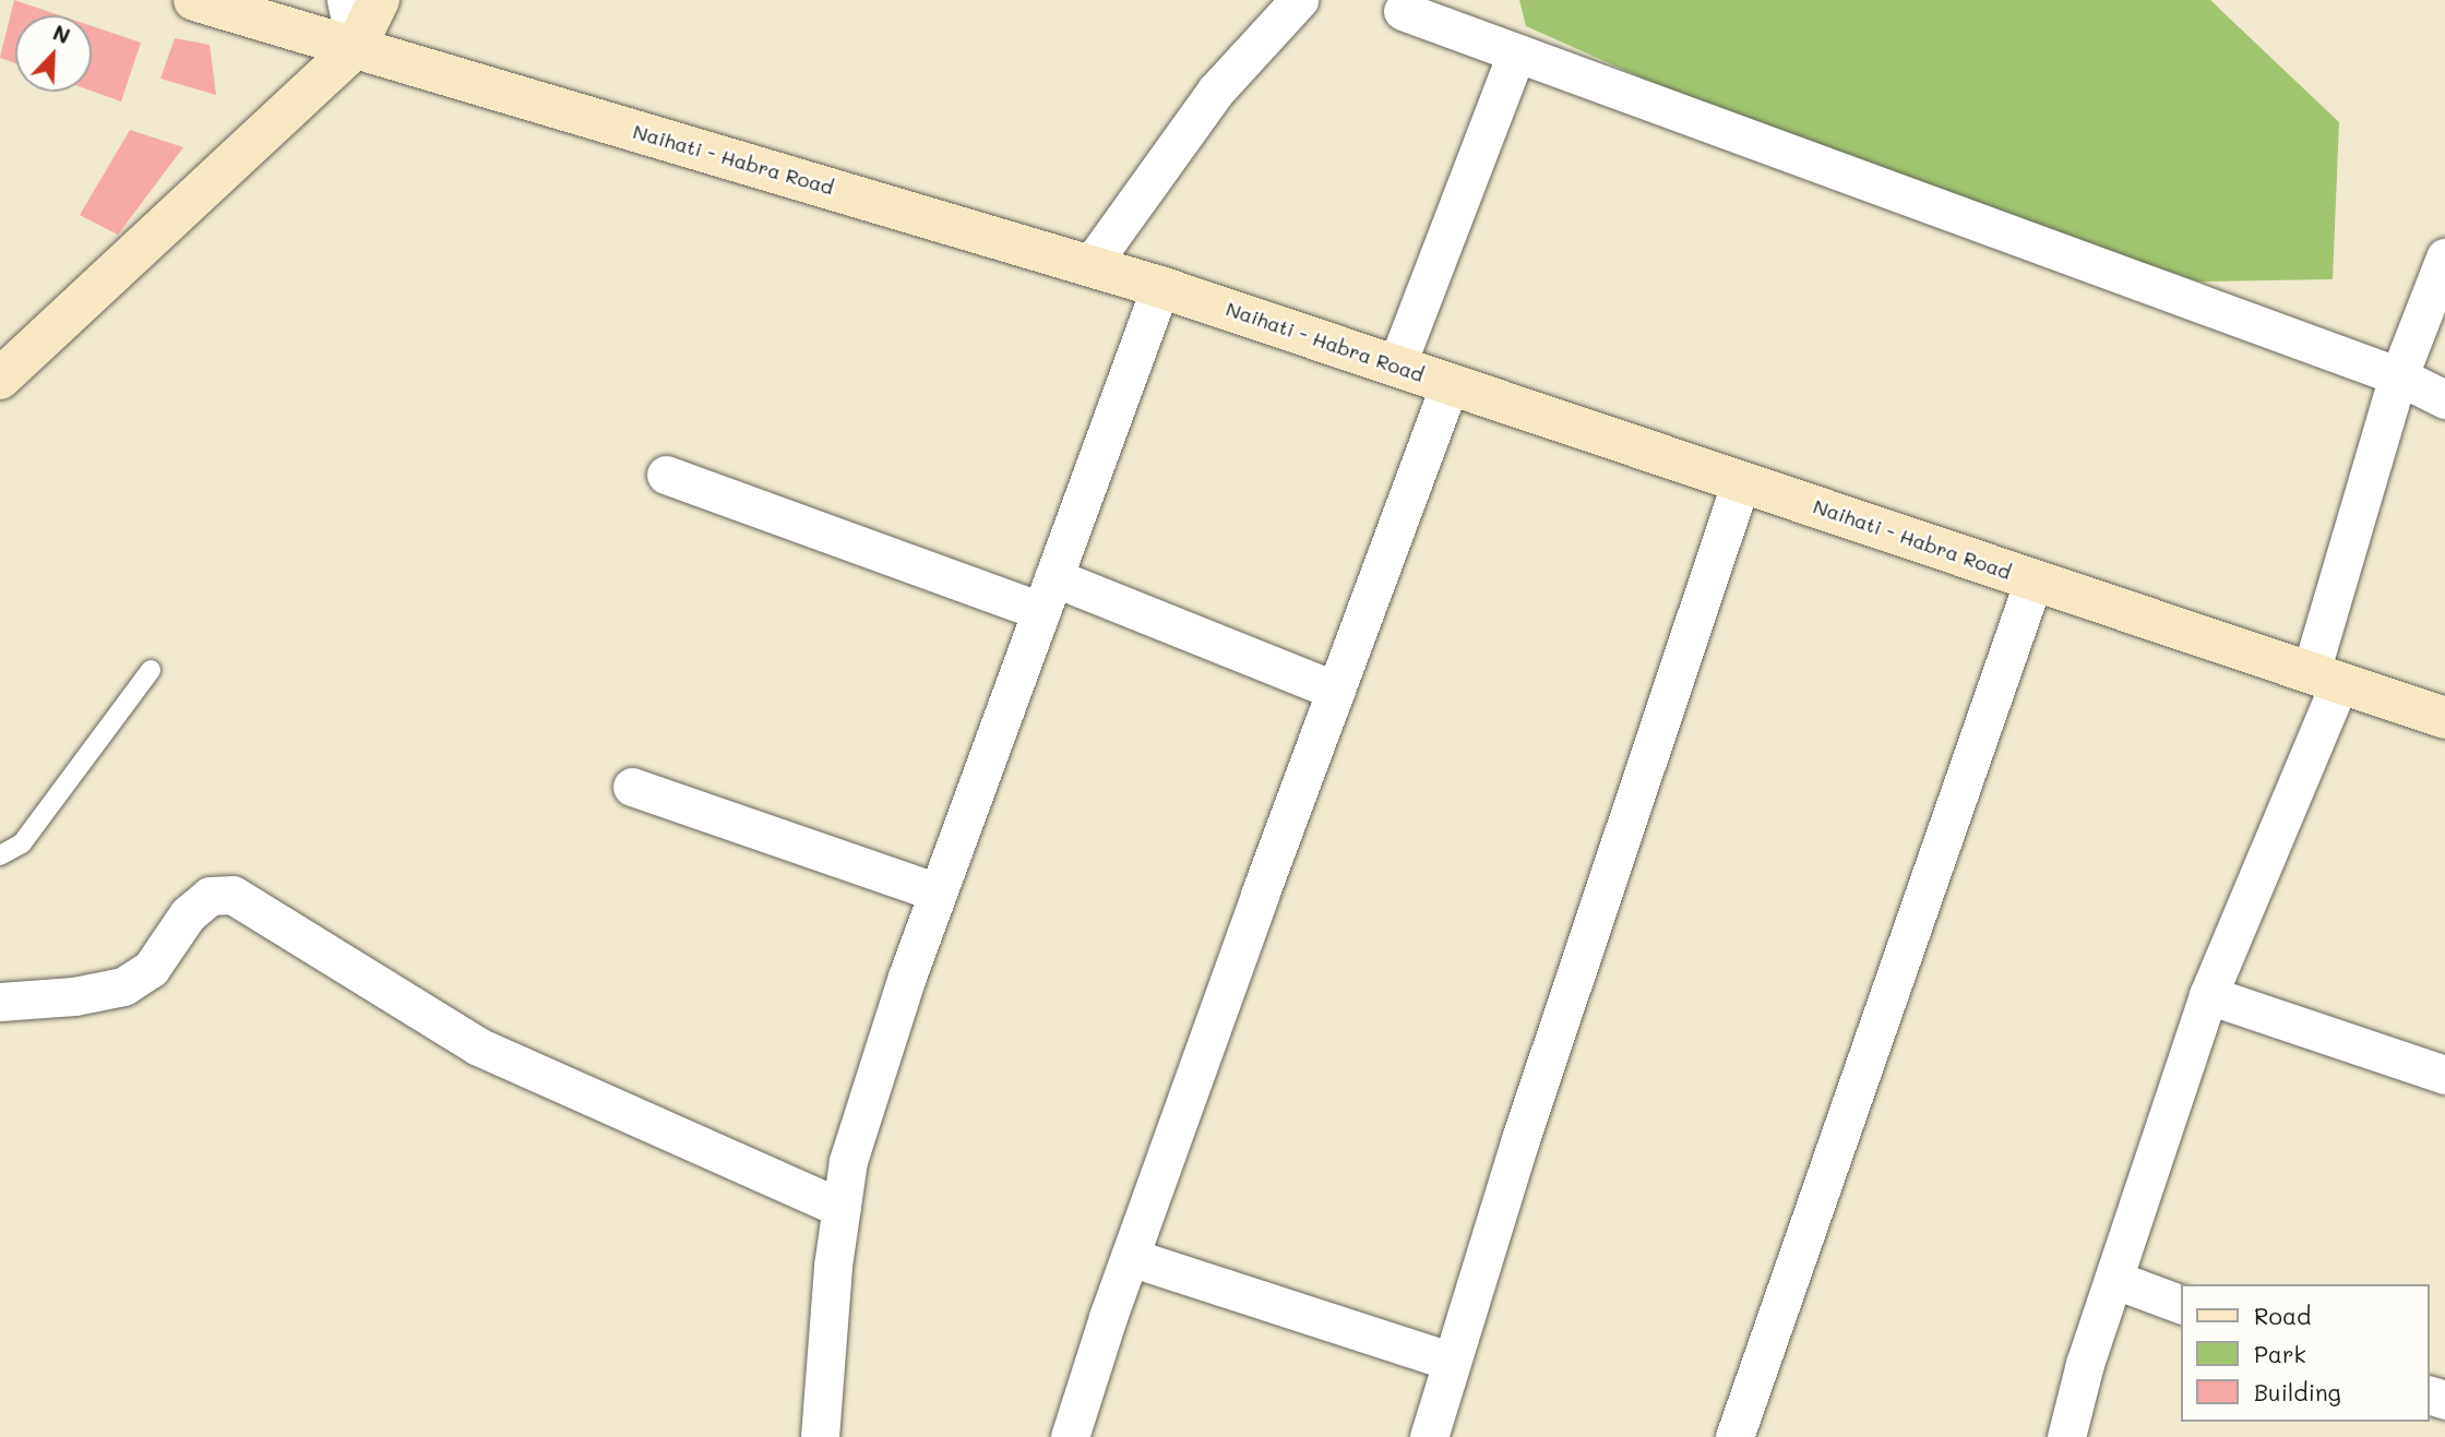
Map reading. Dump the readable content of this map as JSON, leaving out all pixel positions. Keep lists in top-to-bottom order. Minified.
{"streets":{"main road":["Naihati - Habra Road"]},"legend":["Road","Park","Building"],"north":"top right"}
